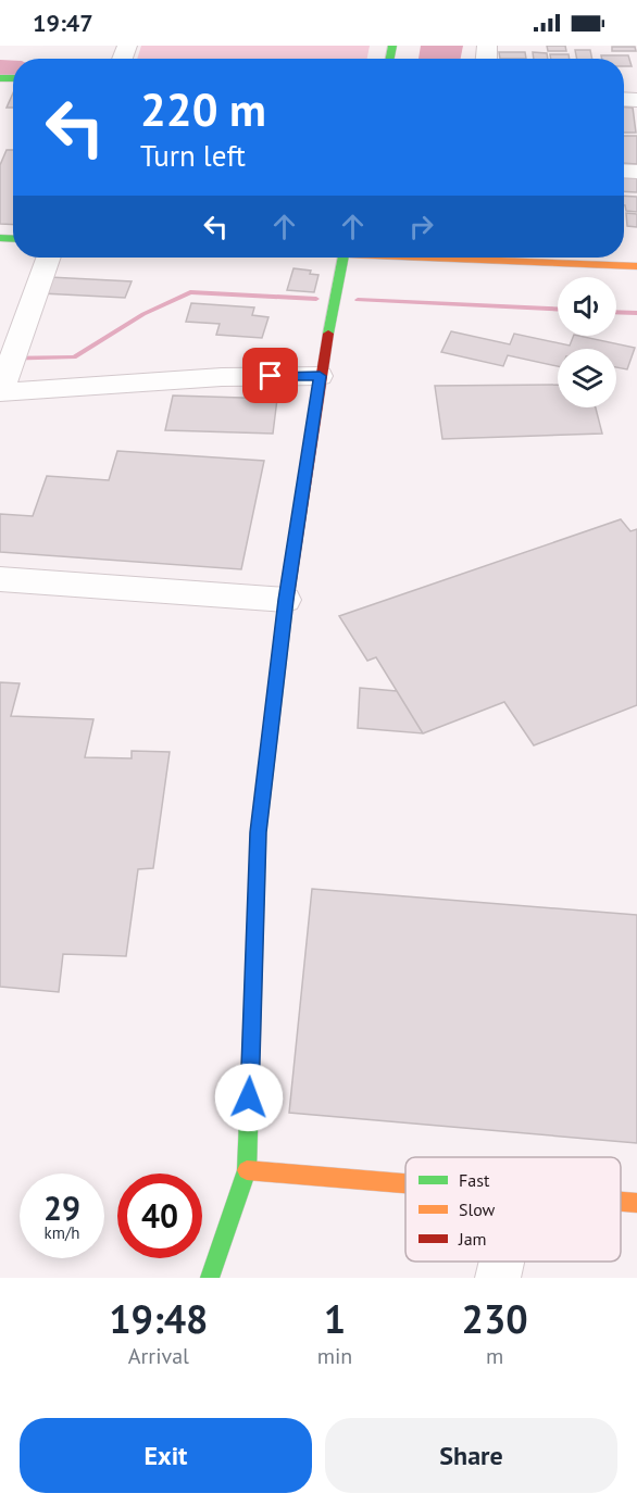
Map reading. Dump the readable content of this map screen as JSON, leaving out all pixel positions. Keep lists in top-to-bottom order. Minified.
{"legend":["Fast","Slow","Jam"],"page":{"status":"19:47","turn":["220 m","Turn left"],"speed":"29 km/h","limit":"40","eta":["19:48","Arrival","1","min","230","m"],"buttons":["Exit","Share"]}}
